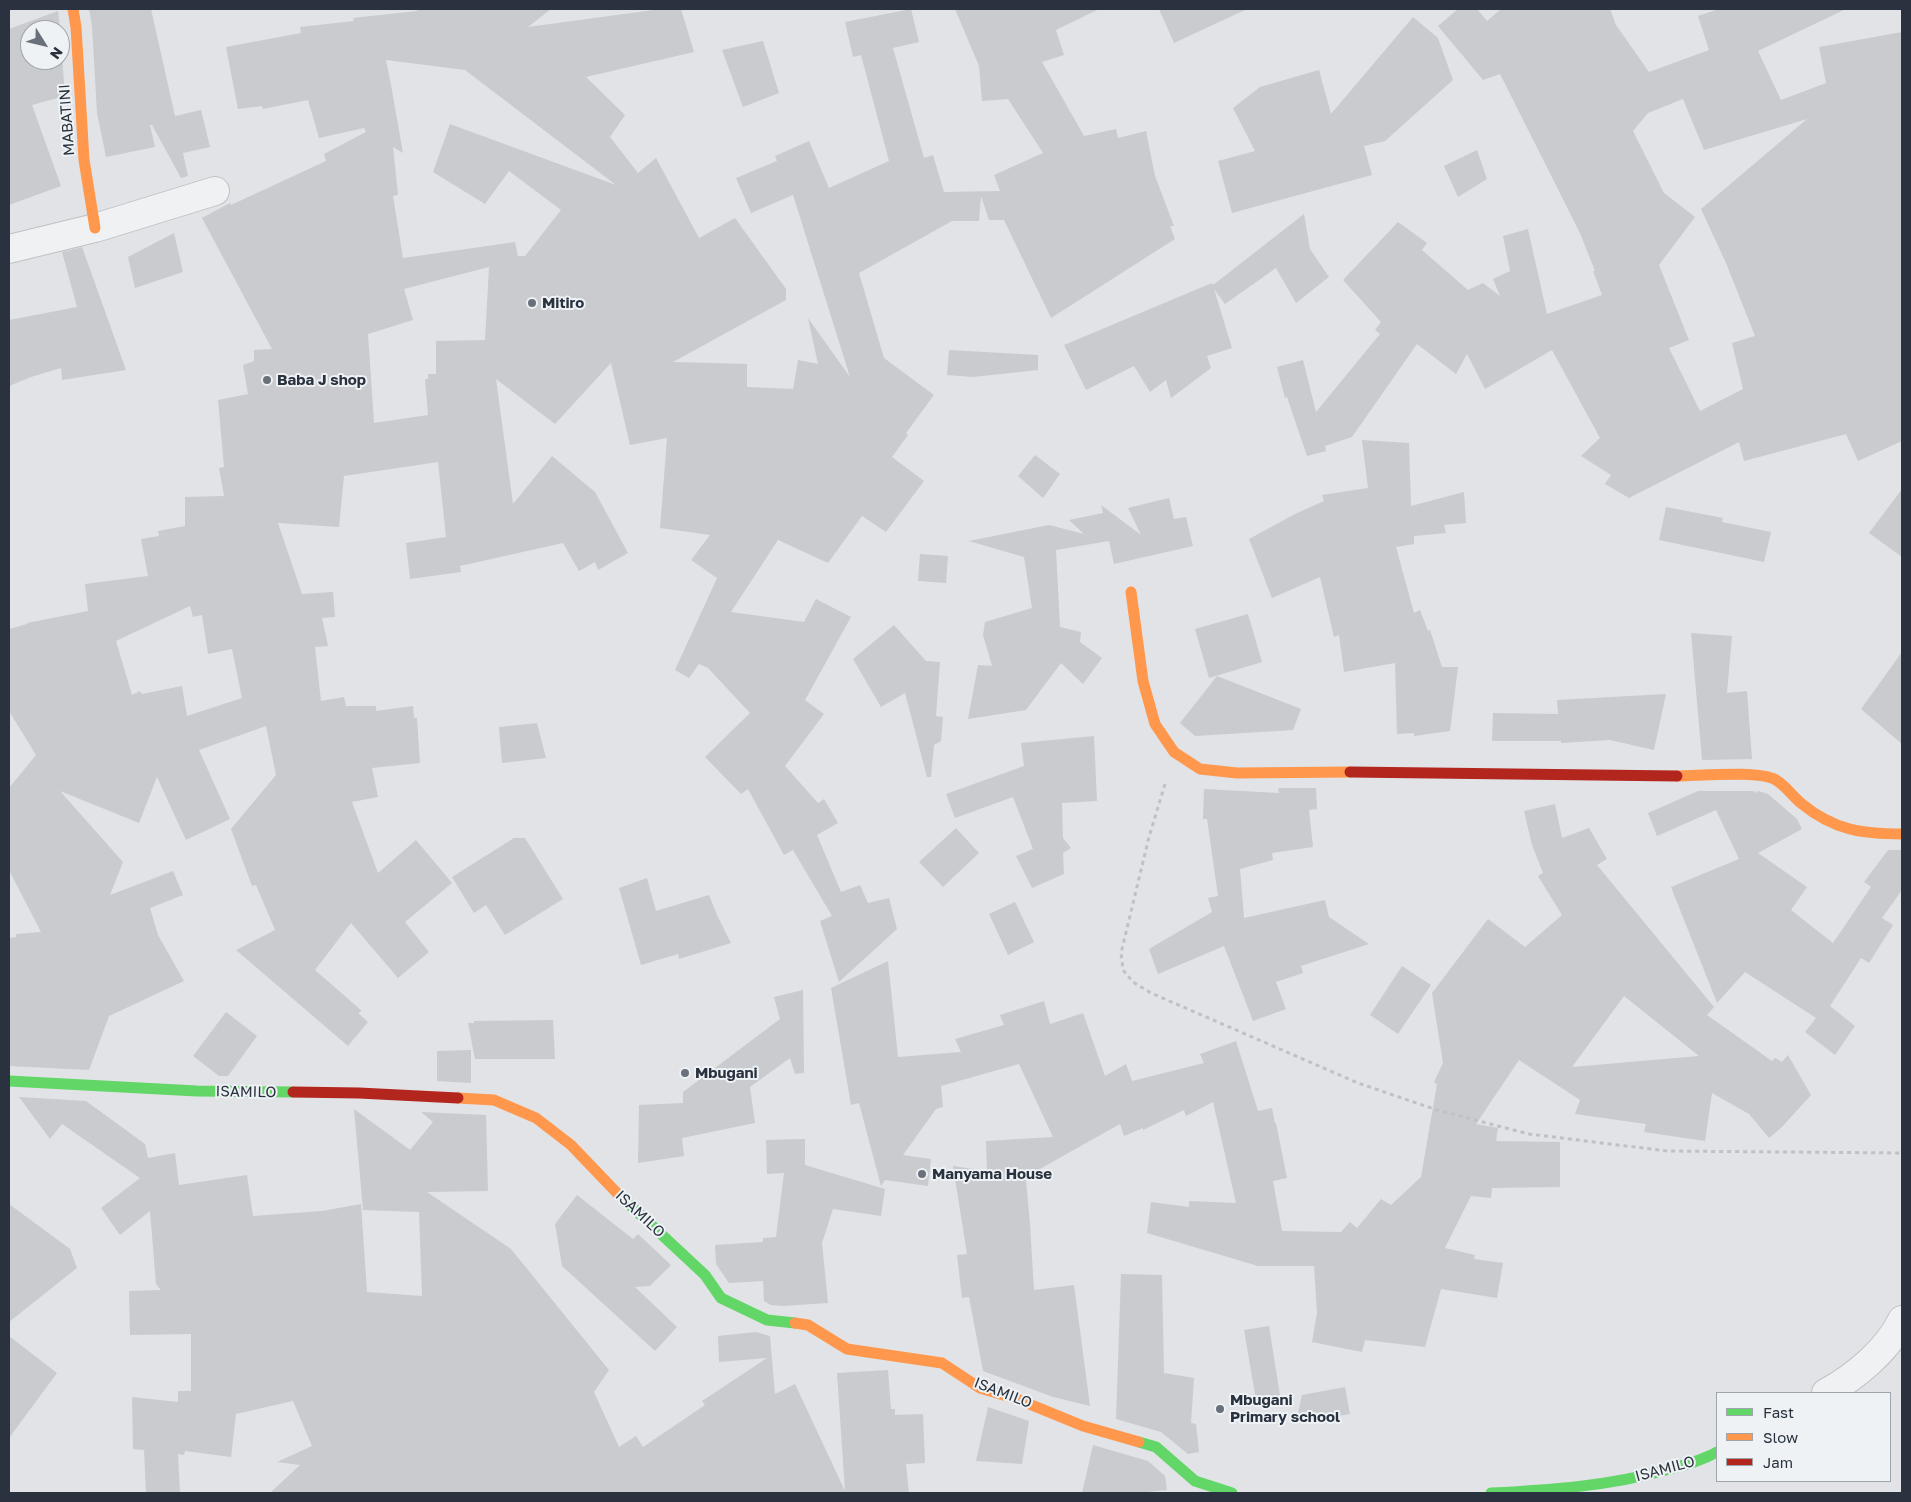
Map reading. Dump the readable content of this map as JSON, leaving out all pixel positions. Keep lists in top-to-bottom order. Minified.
{"streets":{"street":["MABATINI","ISAMILO"]},"places":["Mitiro","Baba J shop","Mbugani","Manyama House","Mbugani Primary school"],"legend":["Fast","Slow","Jam"],"north":"bottom right"}
